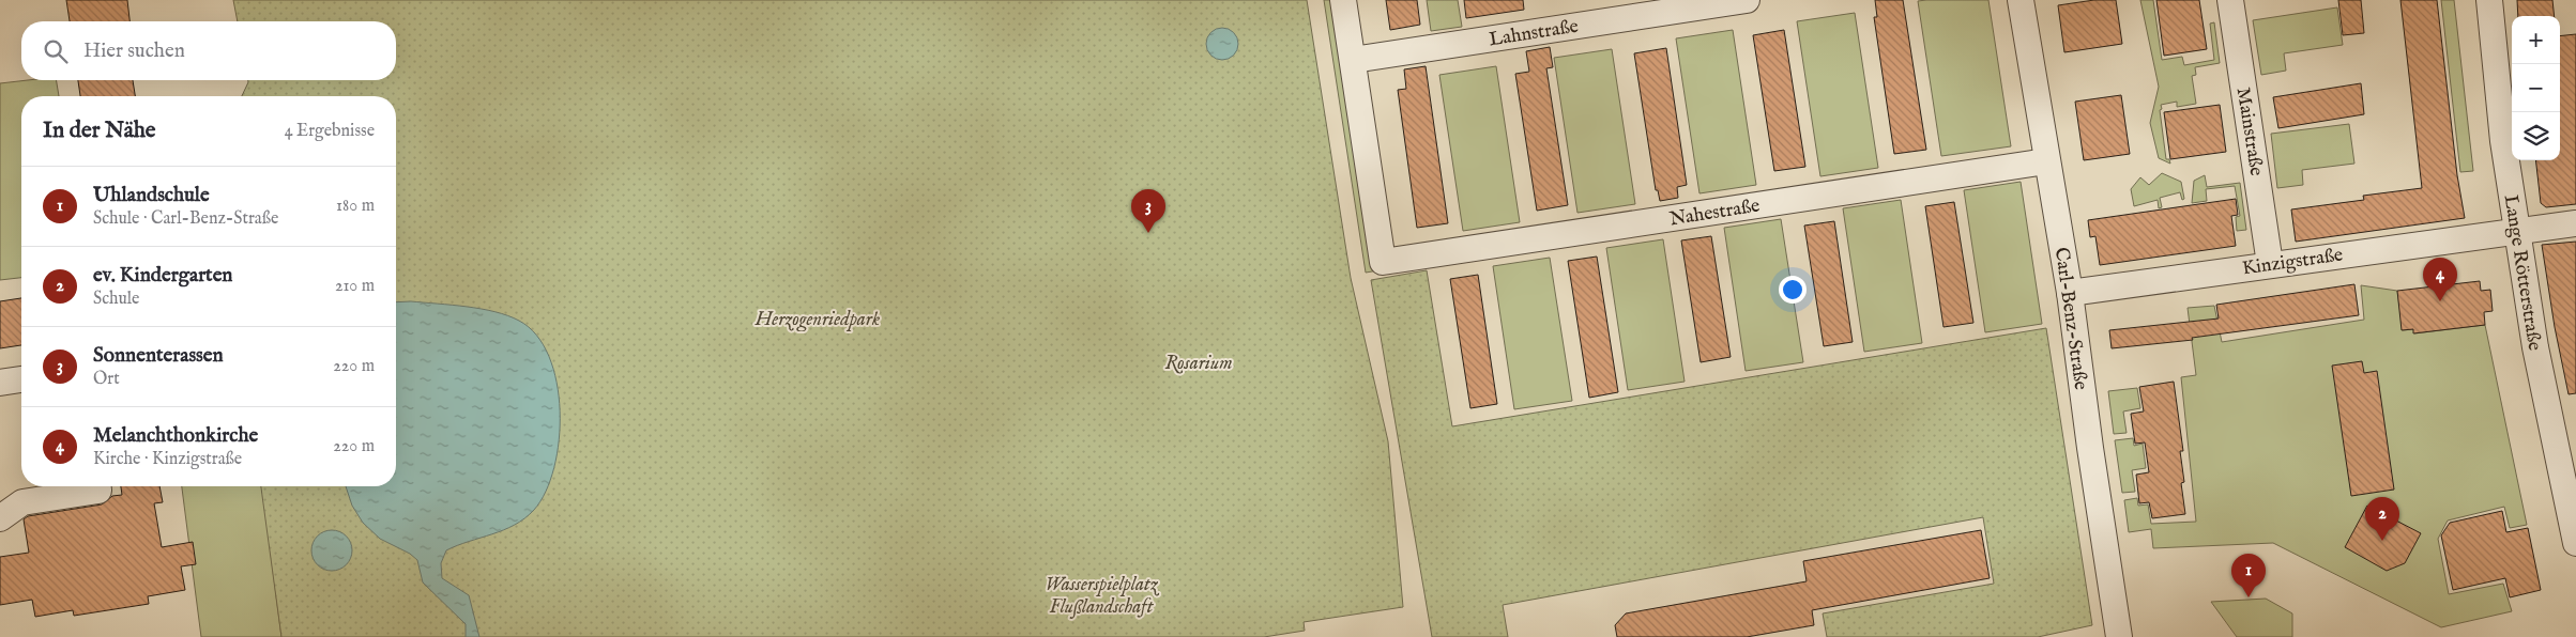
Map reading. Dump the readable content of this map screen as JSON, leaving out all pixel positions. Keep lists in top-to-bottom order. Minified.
{"streets":{"street":["Lahnstraße","Mainstraße","Nahestraße","Kinzigstraße","Lange Rötterstraße","Carl-Benz-Straße"]},"crossings":[["Lahnstraße","Nahestraße"],["Mainstraße","Kinzigstraße"],["Nahestraße","Carl-Benz-Straße"],["Kinzigstraße","Lange Rötterstraße"],["Kinzigstraße","Carl-Benz-Straße"]],"parks":["Herzogenriedpark","Rosarium","Wasserspielplatz Flußlandschaft"],"page":{"map_buttons":["+","−"],"search":"Hier suchen","heading":["In der Nähe","4 Ergebnisse"],"list":[{"mark":"1","name":"Uhlandschule","note":"Schule · Carl-Benz-Straße","value":"180 m"},{"mark":"2","name":"ev. Kindergarten","note":"Schule","value":"210 m"},{"mark":"3","name":"Sonnenterassen","note":"Ort","value":"220 m"},{"mark":"4","name":"Melanchthonkirche","note":"Kirche · Kinzigstraße","value":"220 m"}],"pins":["3","4","2","1"]}}
